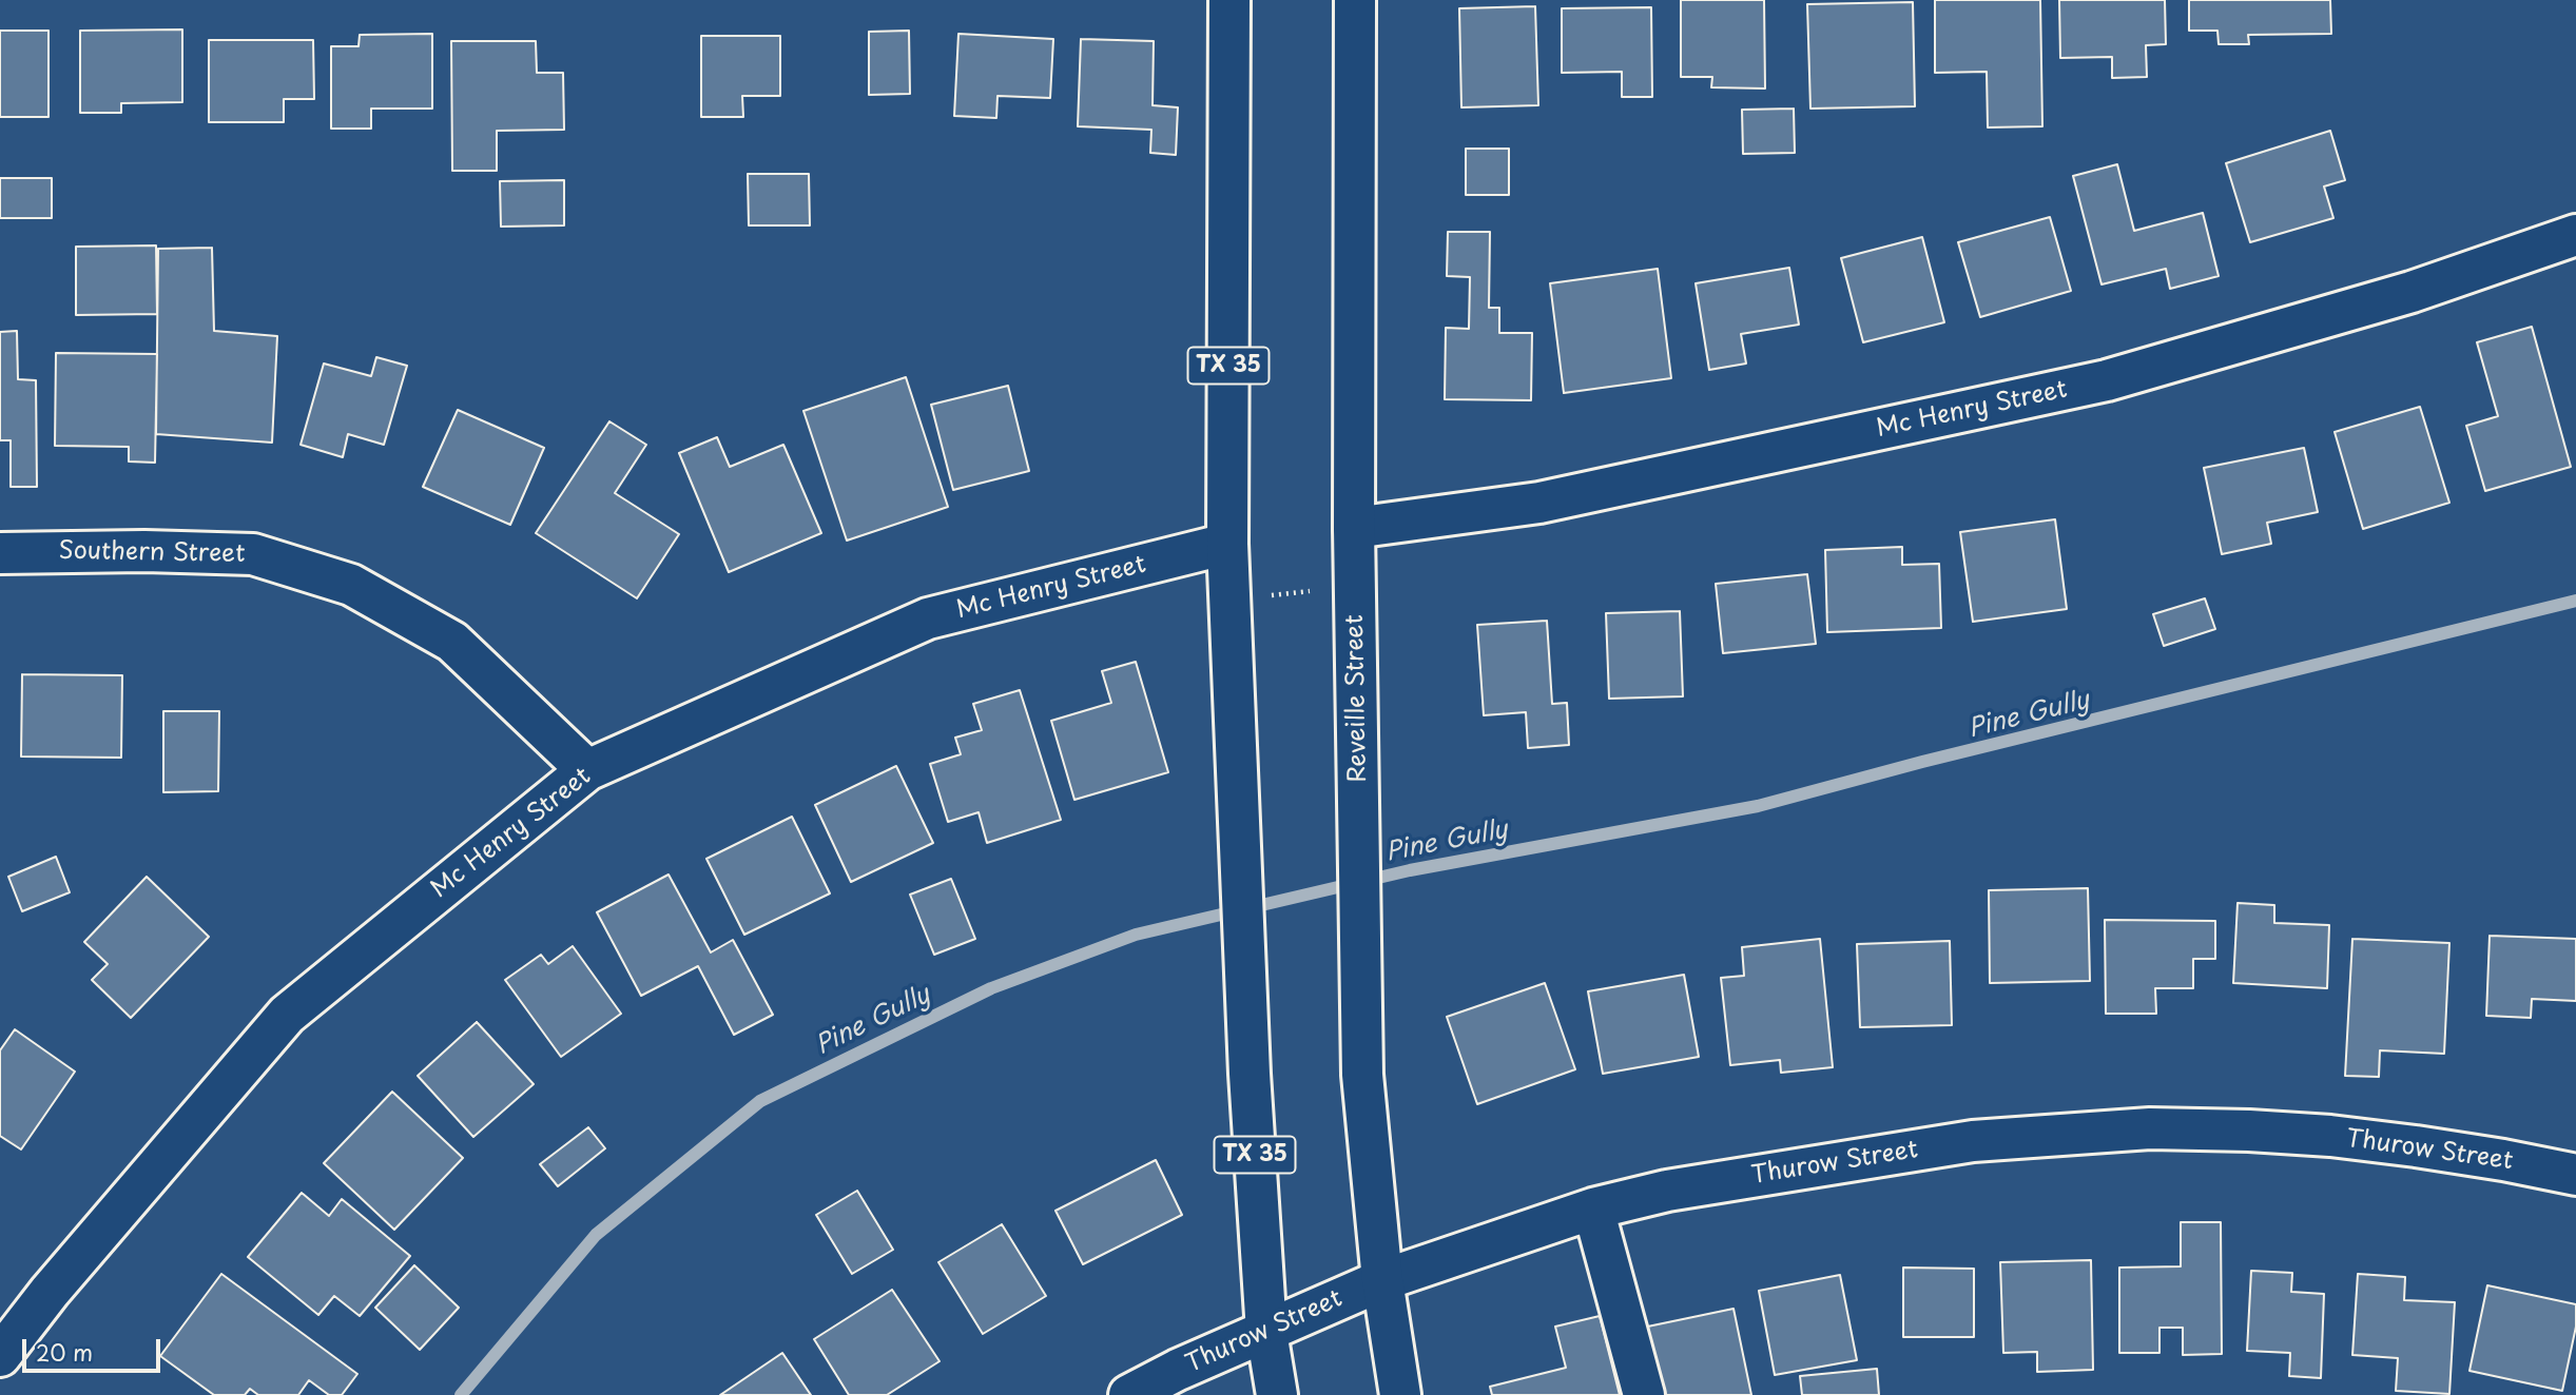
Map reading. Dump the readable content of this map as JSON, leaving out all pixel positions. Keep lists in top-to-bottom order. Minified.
{"streets":{"street":["TX 35","Mc Henry Street","Southern Street","Reveille Street","Thurow Street"]},"crossings":[["TX 35","Mc Henry Street"],["TX 35","Thurow Street"],["Mc Henry Street","Southern Street"],["Mc Henry Street","Reveille Street"],["Reveille Street","Thurow Street"]],"water":["Pine Gully"],"scale_bar":"20 m"}
